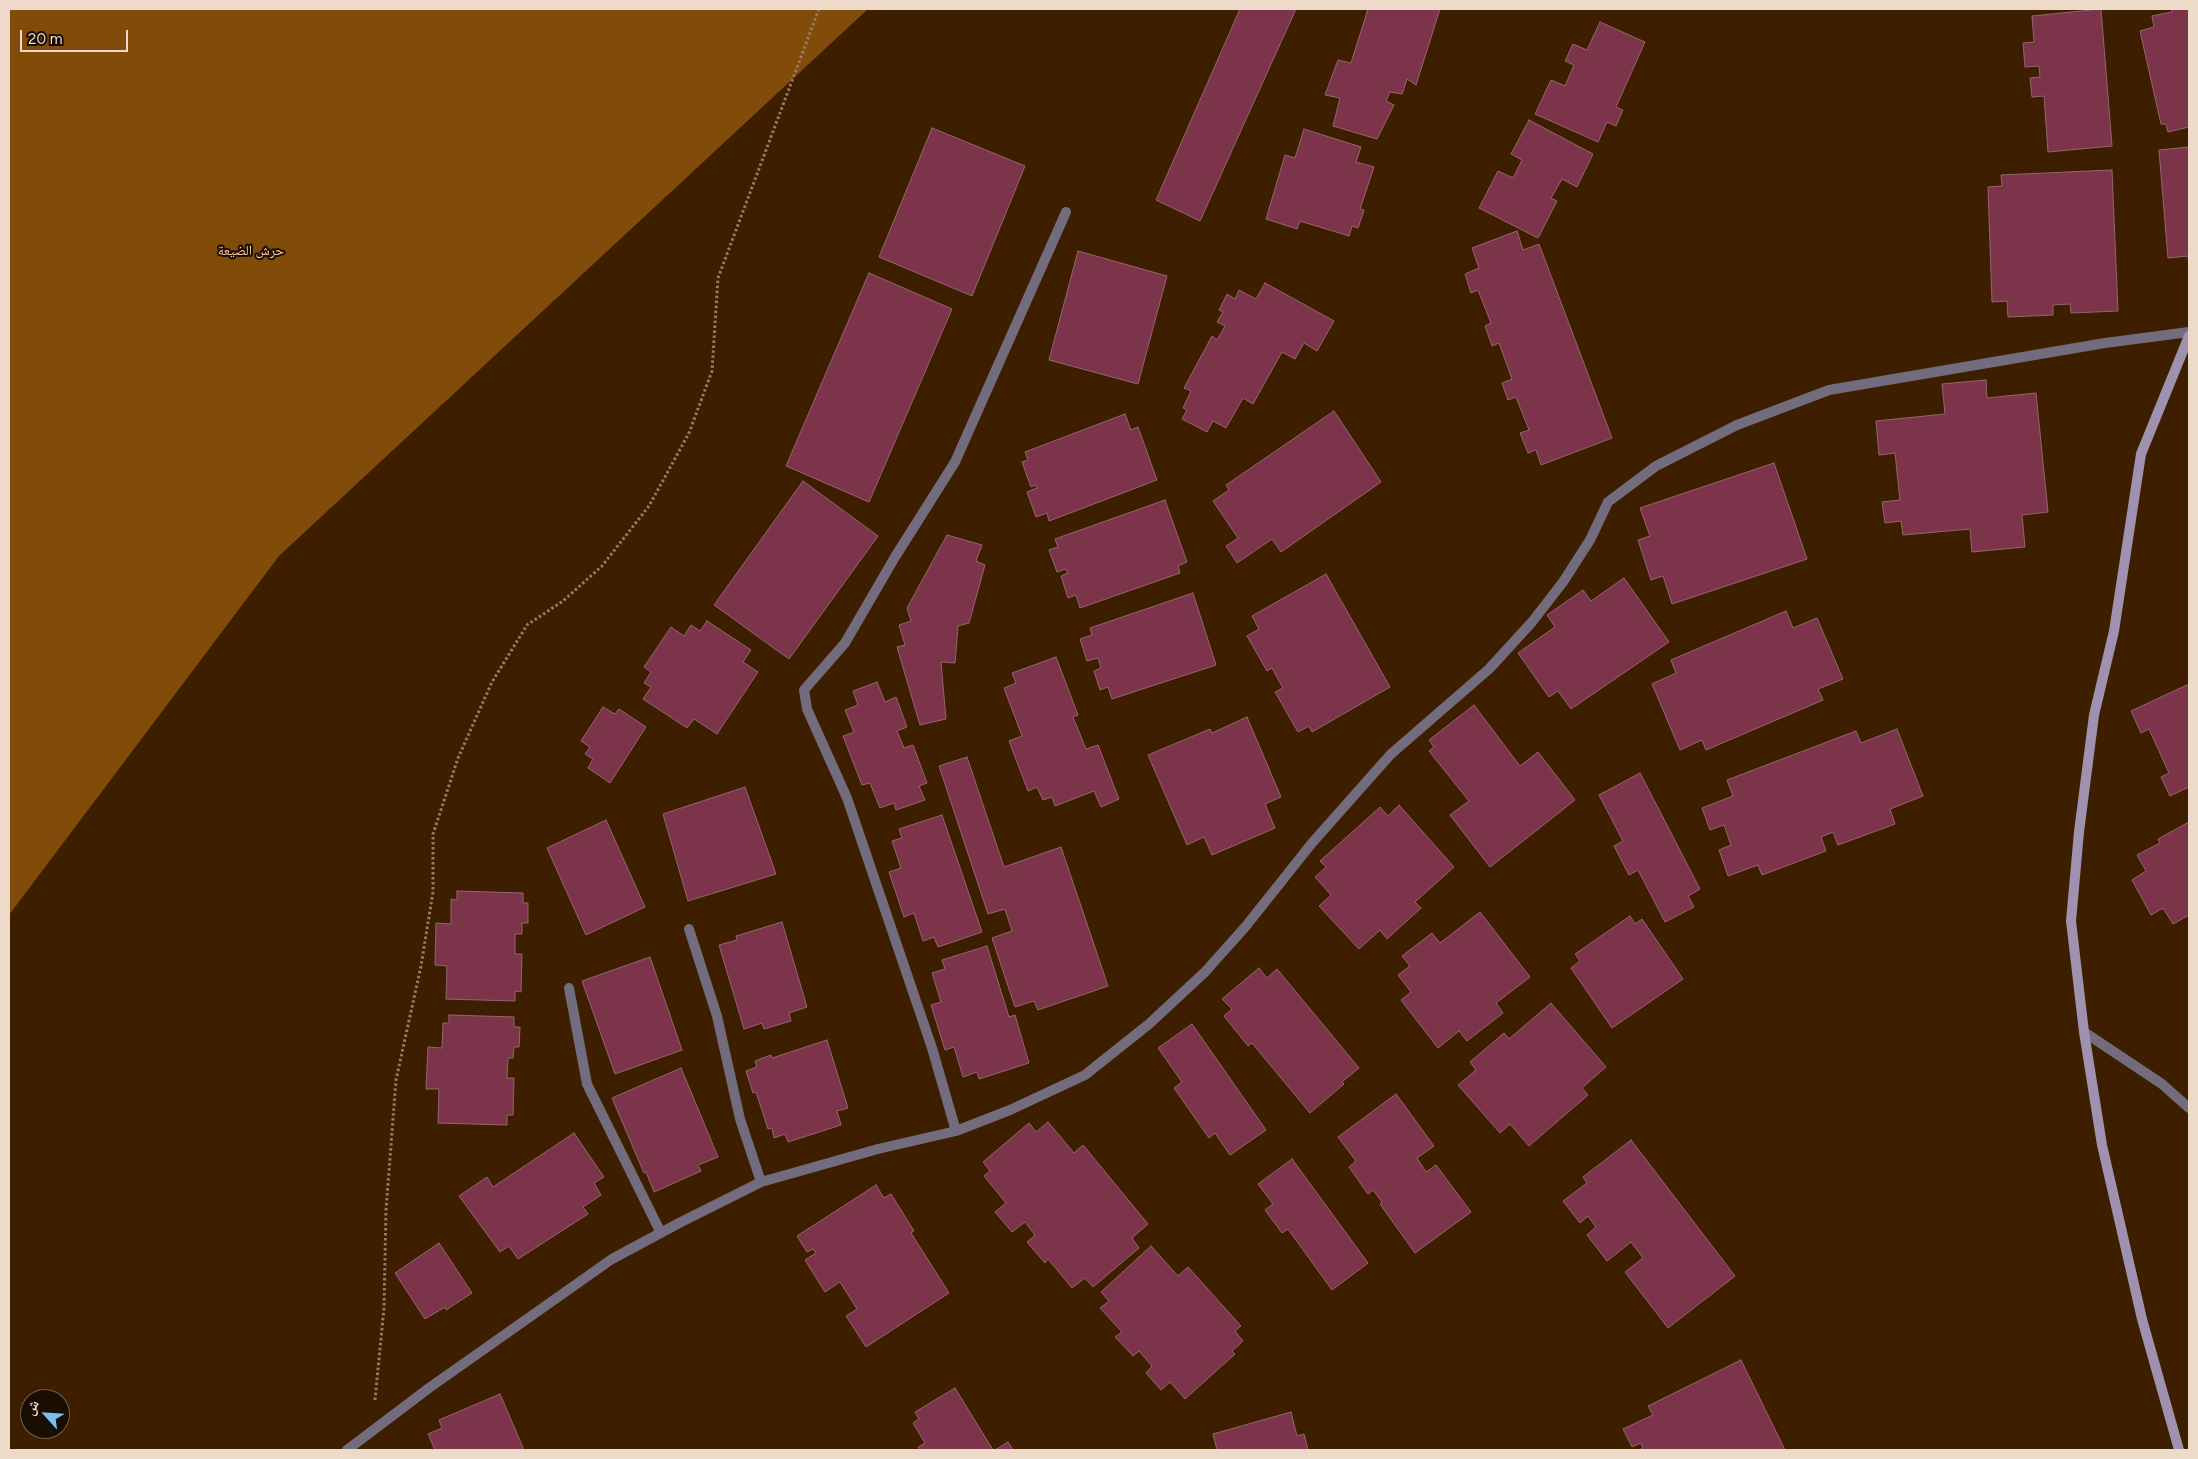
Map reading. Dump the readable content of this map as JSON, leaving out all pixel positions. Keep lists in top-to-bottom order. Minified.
{"parks":["حرش الضيعة"],"scale_bar":"20 m","north":"top left"}
